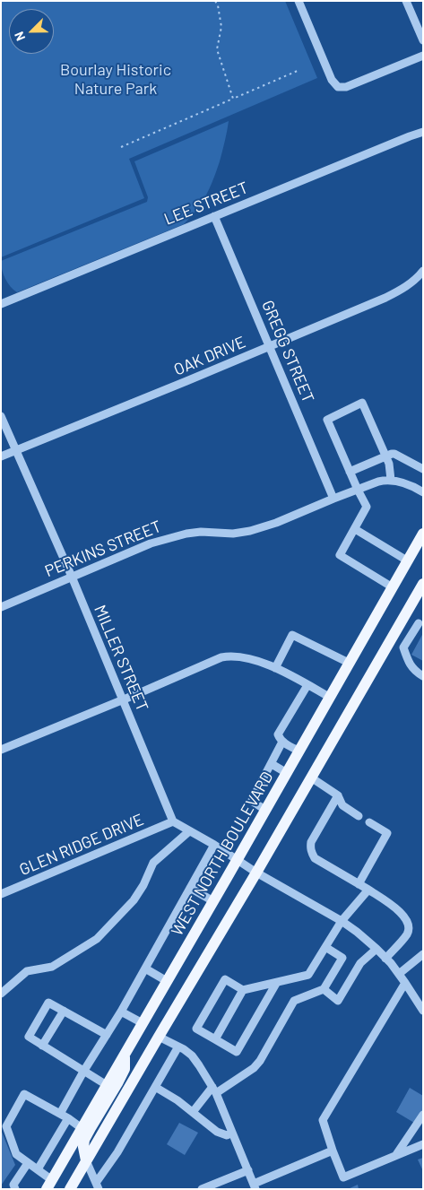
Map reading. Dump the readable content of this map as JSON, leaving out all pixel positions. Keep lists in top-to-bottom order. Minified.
{"streets":{"main road":["WEST NORTH BOULEVARD"],"street":["LEE STREET","GREGG STREET","OAK DRIVE","PERKINS STREET","MILLER STREET","GLEN RIDGE DRIVE"]},"crossings":[["LEE STREET","GREGG STREET"],["GREGG STREET","OAK DRIVE"],["GREGG STREET","PERKINS STREET"],["OAK DRIVE","MILLER STREET"],["PERKINS STREET","MILLER STREET"],["MILLER STREET","GLEN RIDGE DRIVE"]],"parks":["Bourlay Historic Nature Park"],"north":"bottom left"}
